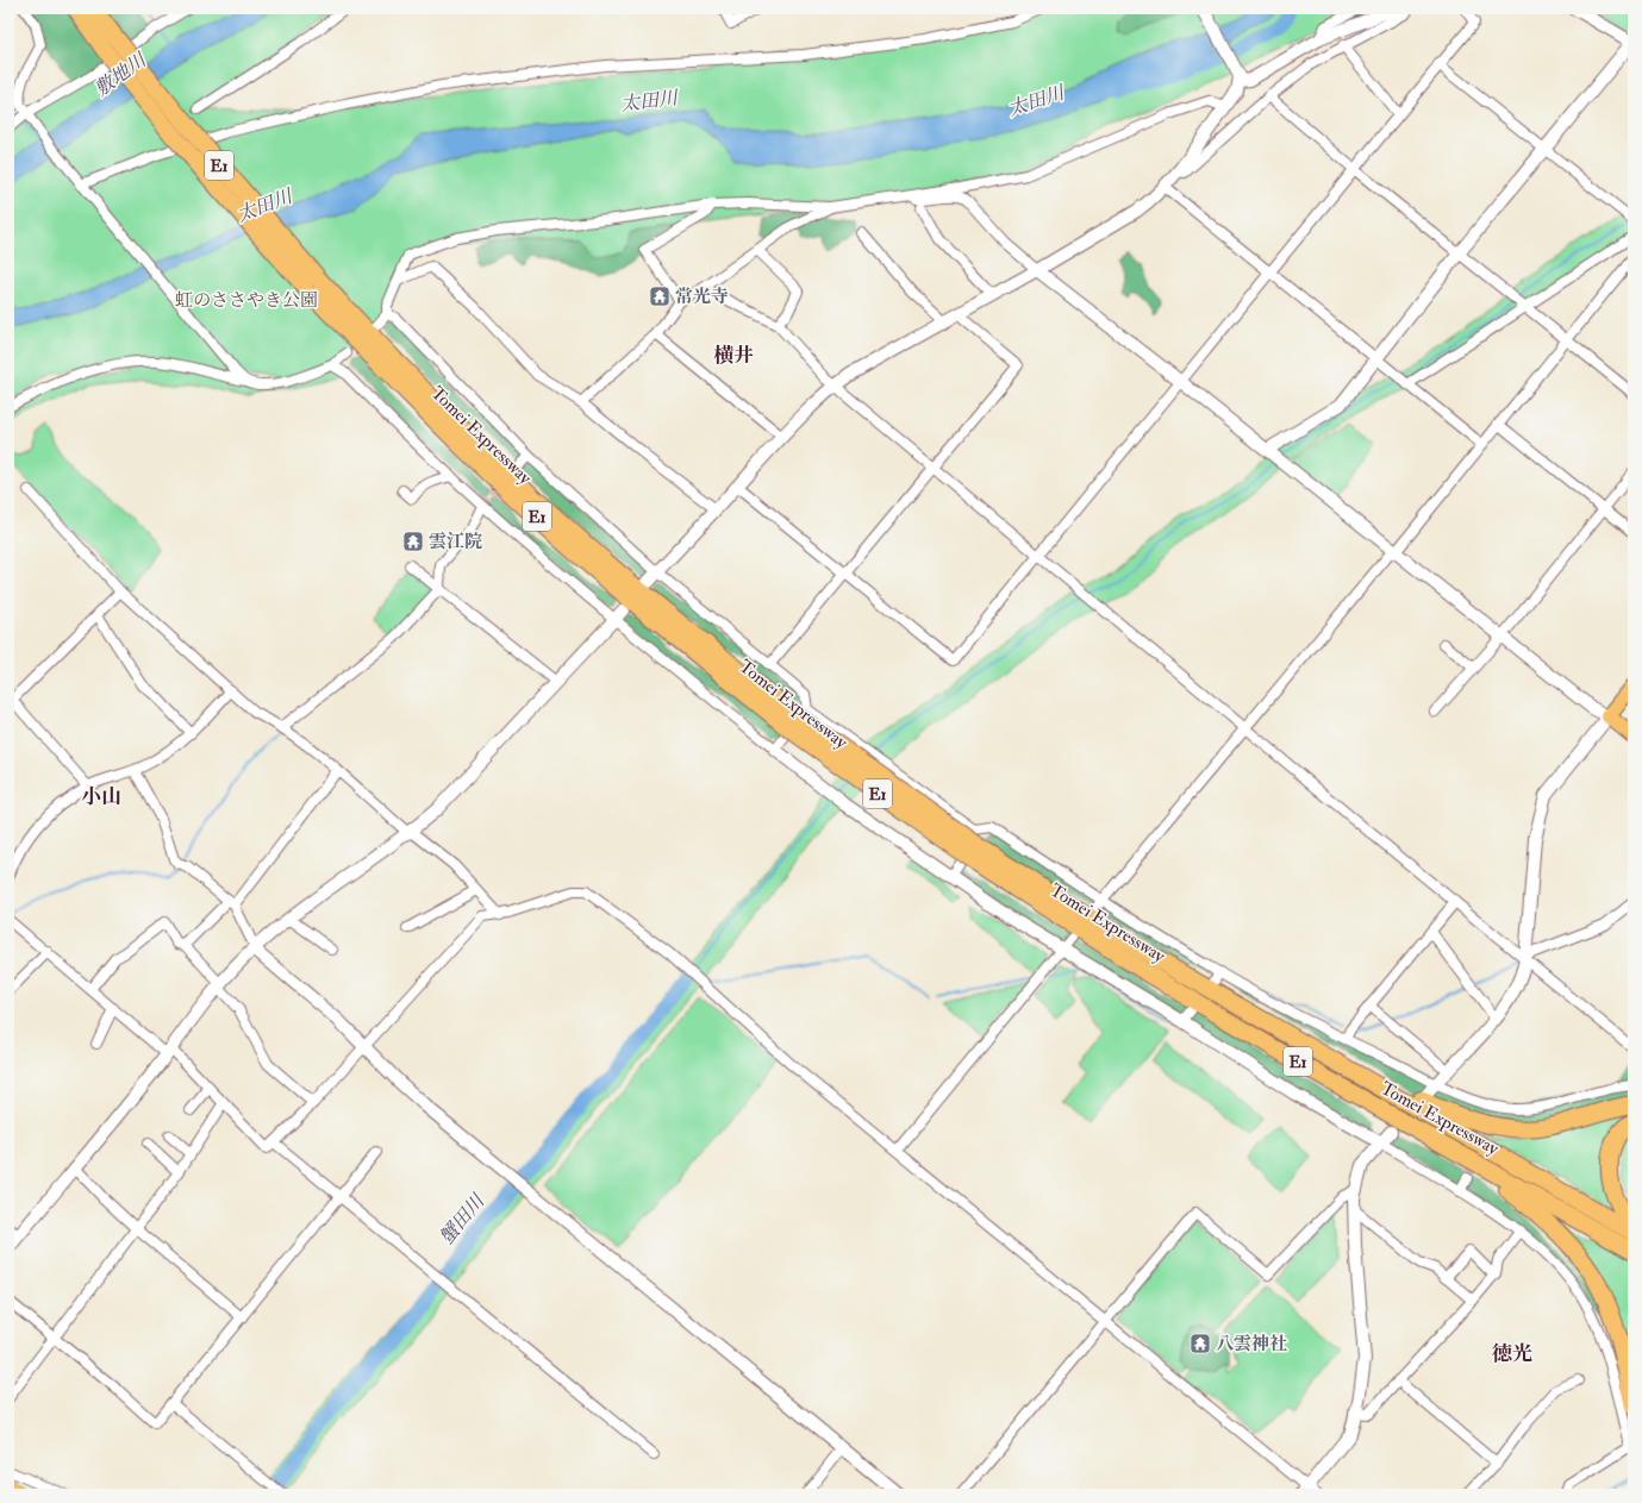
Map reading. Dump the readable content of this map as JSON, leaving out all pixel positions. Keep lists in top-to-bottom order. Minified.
{"streets":{"highway":["E1","Tomei Expressway"]},"districts":["横井","小山","徳光"],"water":["敷地川","太田川","蟹田川"],"parks":["虹のささやき公園"],"places":{"temple":["常光寺","雲江院","八雲神社"]}}
